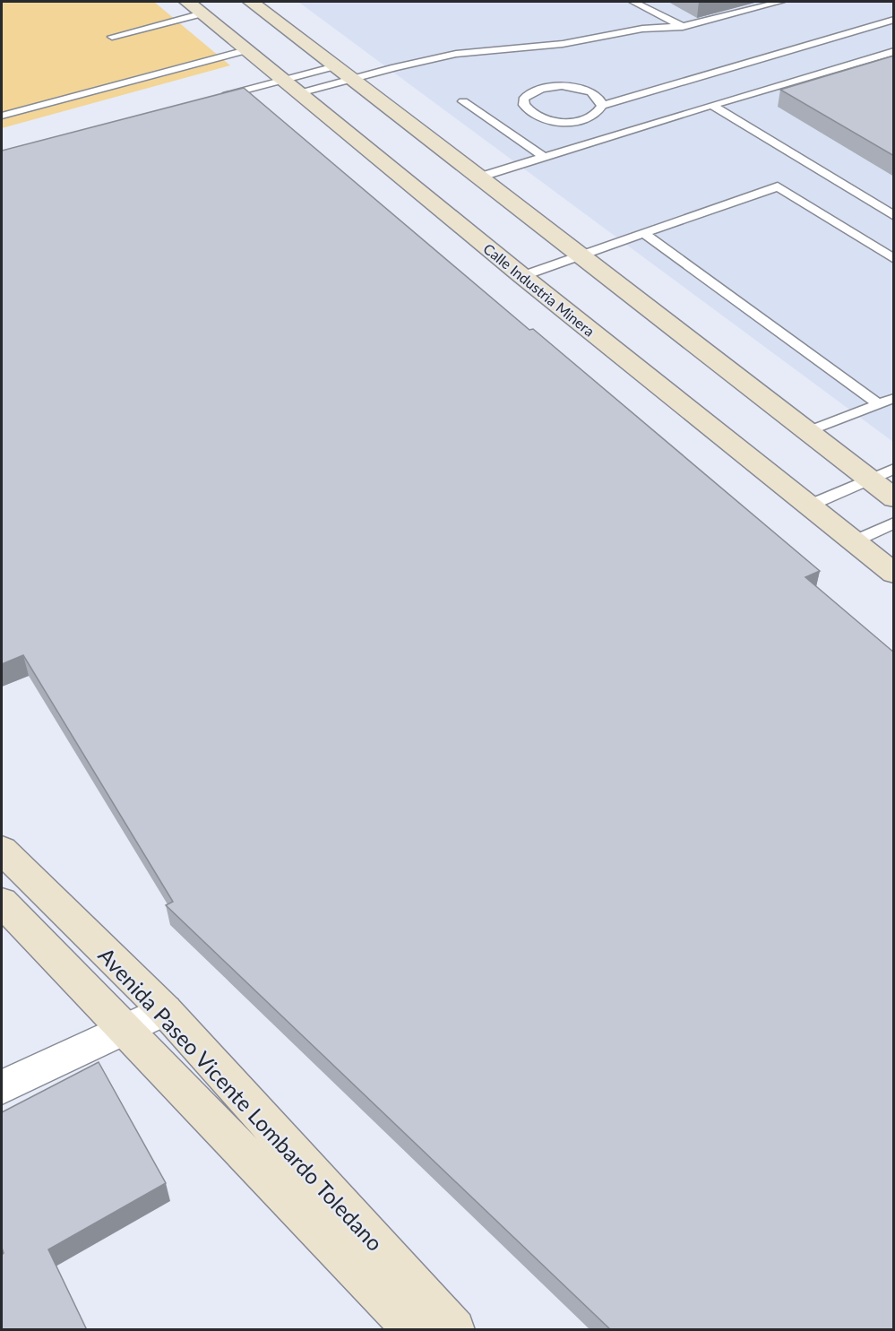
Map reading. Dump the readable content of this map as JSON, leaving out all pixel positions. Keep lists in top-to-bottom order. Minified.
{"streets":{"main road":["Calle Industria Minera","Avenida Paseo Vicente Lombardo Toledano"]}}
